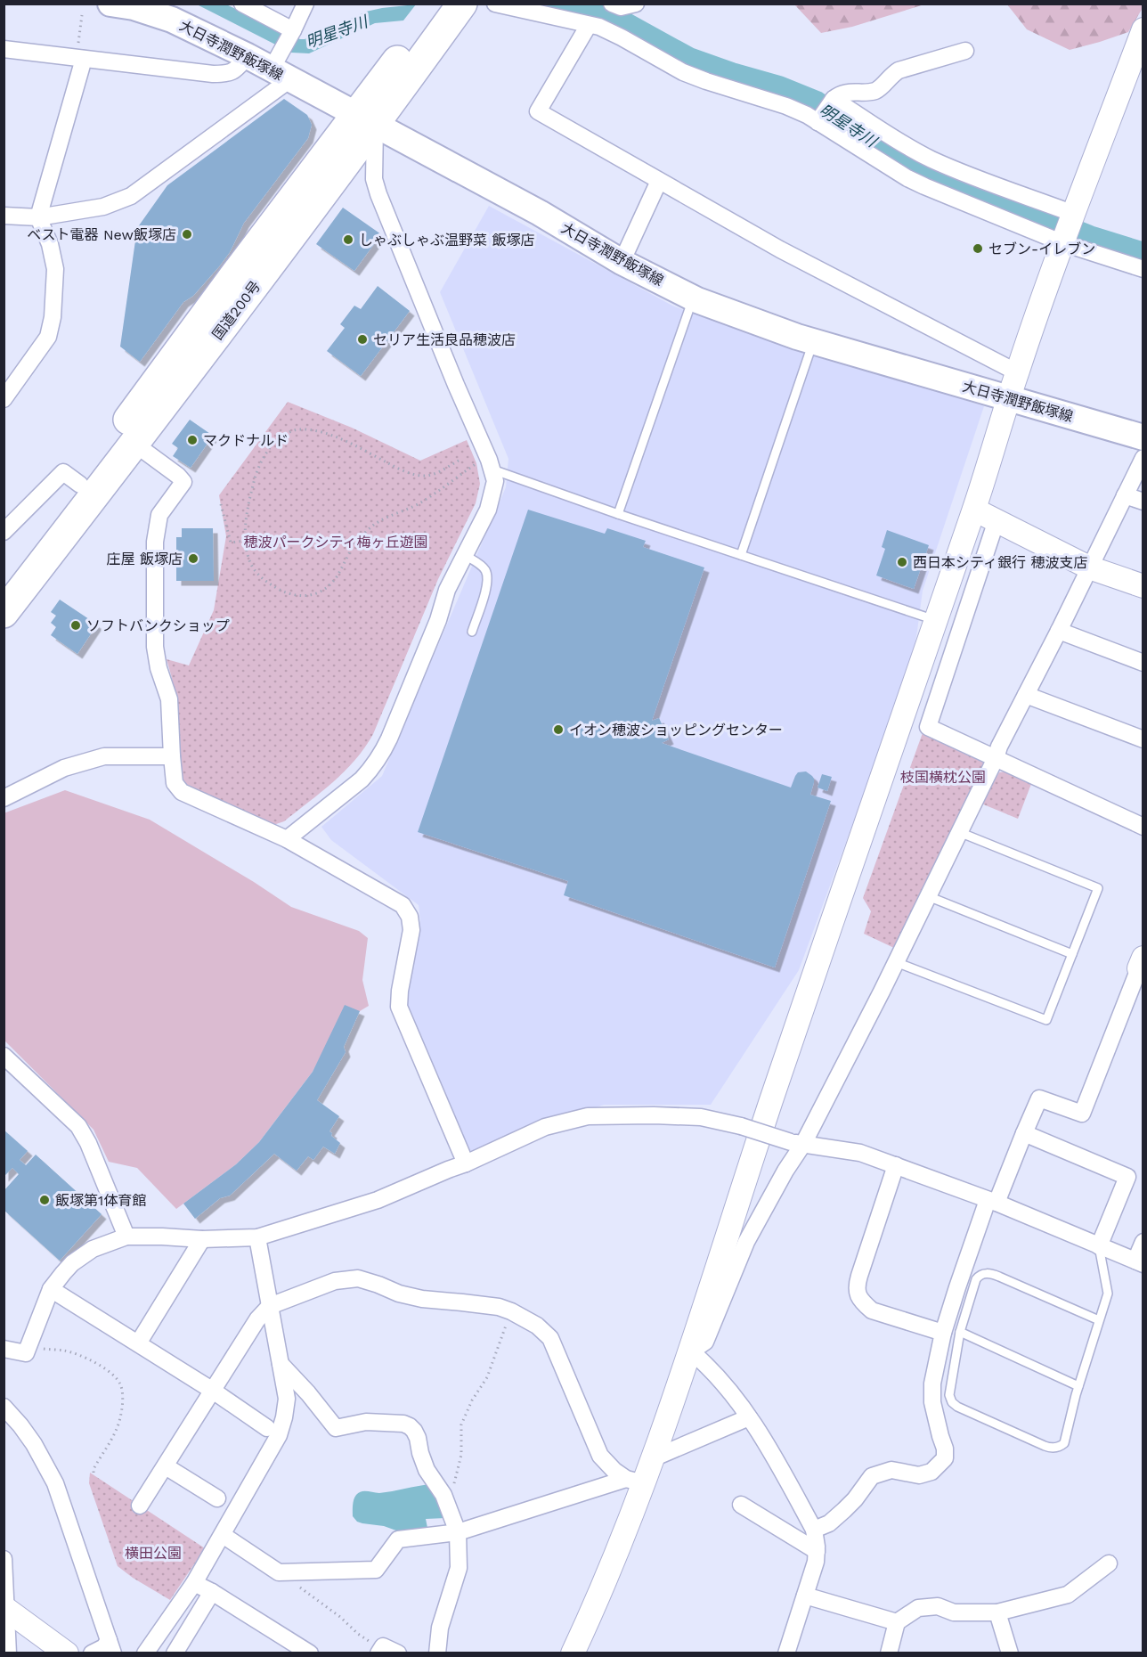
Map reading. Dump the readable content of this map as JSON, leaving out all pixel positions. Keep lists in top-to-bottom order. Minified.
{"streets":{"highway":["国道200号"],"main road":["大日寺潤野飯塚線"]},"crossings":[["大日寺潤野飯塚線","国道200号"]],"water":["明星寺川"],"parks":["穂波パークシティ梅ヶ丘遊園","枝国横枕公園","横田公園"],"places":["ベスト電器 New飯塚店","しゃぶしゃぶ温野菜 飯塚店","セブン-イレブン","セリア生活良品穂波店","マクドナルド","庄屋 飯塚店","西日本シティ銀行 穂波支店","ソフトバンクショップ","イオン穂波ショッピングセンター","飯塚第1体育館"]}
